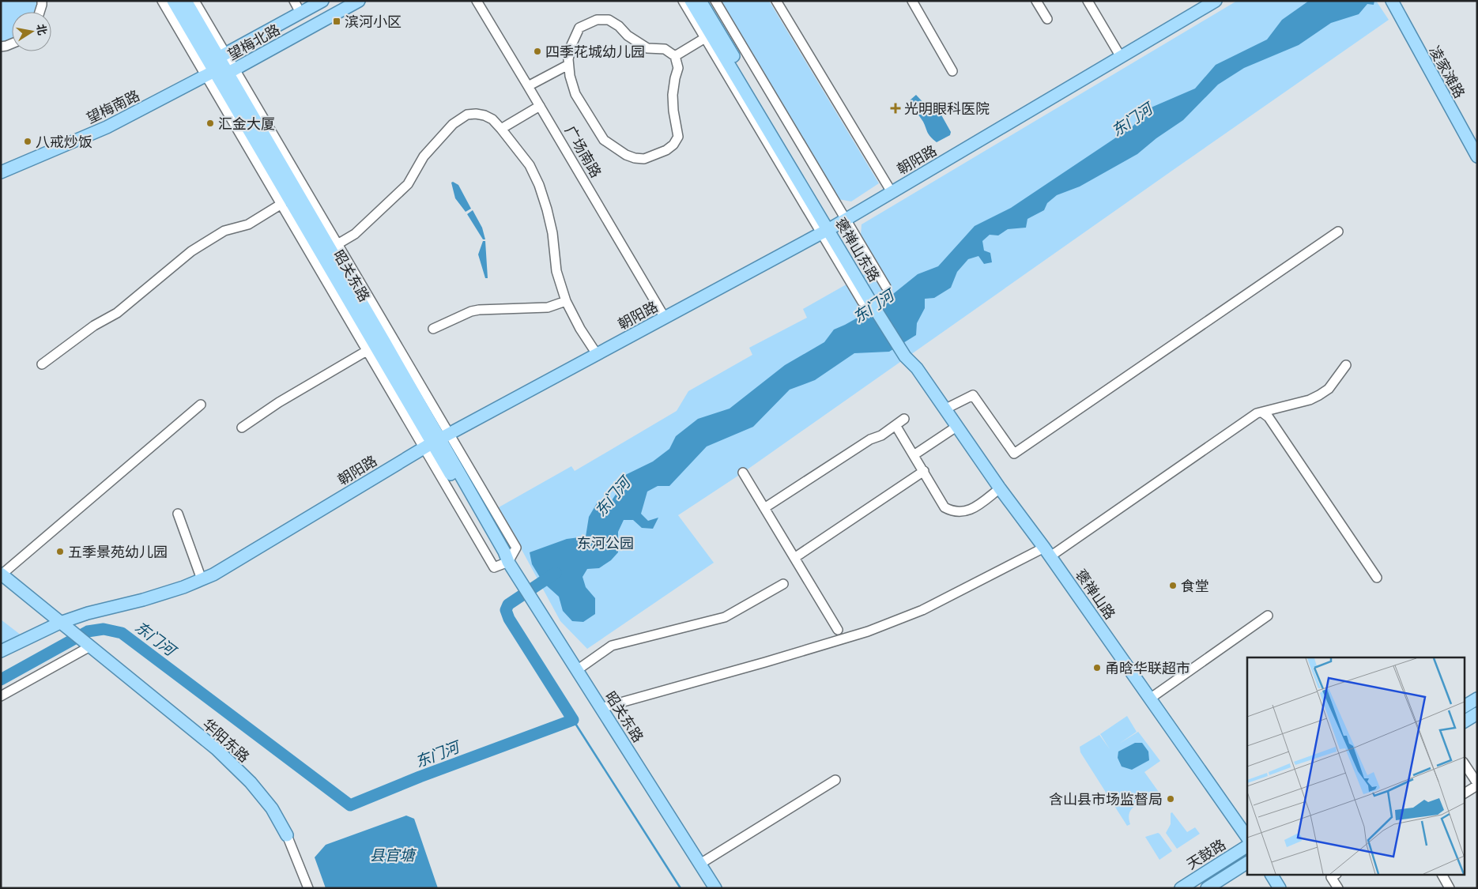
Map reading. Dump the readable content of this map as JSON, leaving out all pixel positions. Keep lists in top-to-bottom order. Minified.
{"streets":{"main road":["望梅北路","凌家滩路","望梅南路","朝阳路","褒禅山东路","昭关东路","褒禅山路","华阳东路","天鼓路"],"street":["广场南路"]},"crossings":[["望梅北路","望梅南路"],["望梅北路","昭关东路"],["望梅南路","昭关东路"],["广场南路","朝阳路"],["朝阳路","褒禅山东路"],["朝阳路","昭关东路"],["朝阳路","华阳东路"],["褒禅山东路","褒禅山路"]],"water":["东门河","县官塘"],"parks":["东河公园"],"places":{"transit":["滨河小区"],"other":["四季花城幼儿园","汇金大厦","八戒炒饭","五季景苑幼儿园","食堂","甬晗华联超市","含山县市场监督局"],"health":["光明眼科医院"]},"north":"right"}
